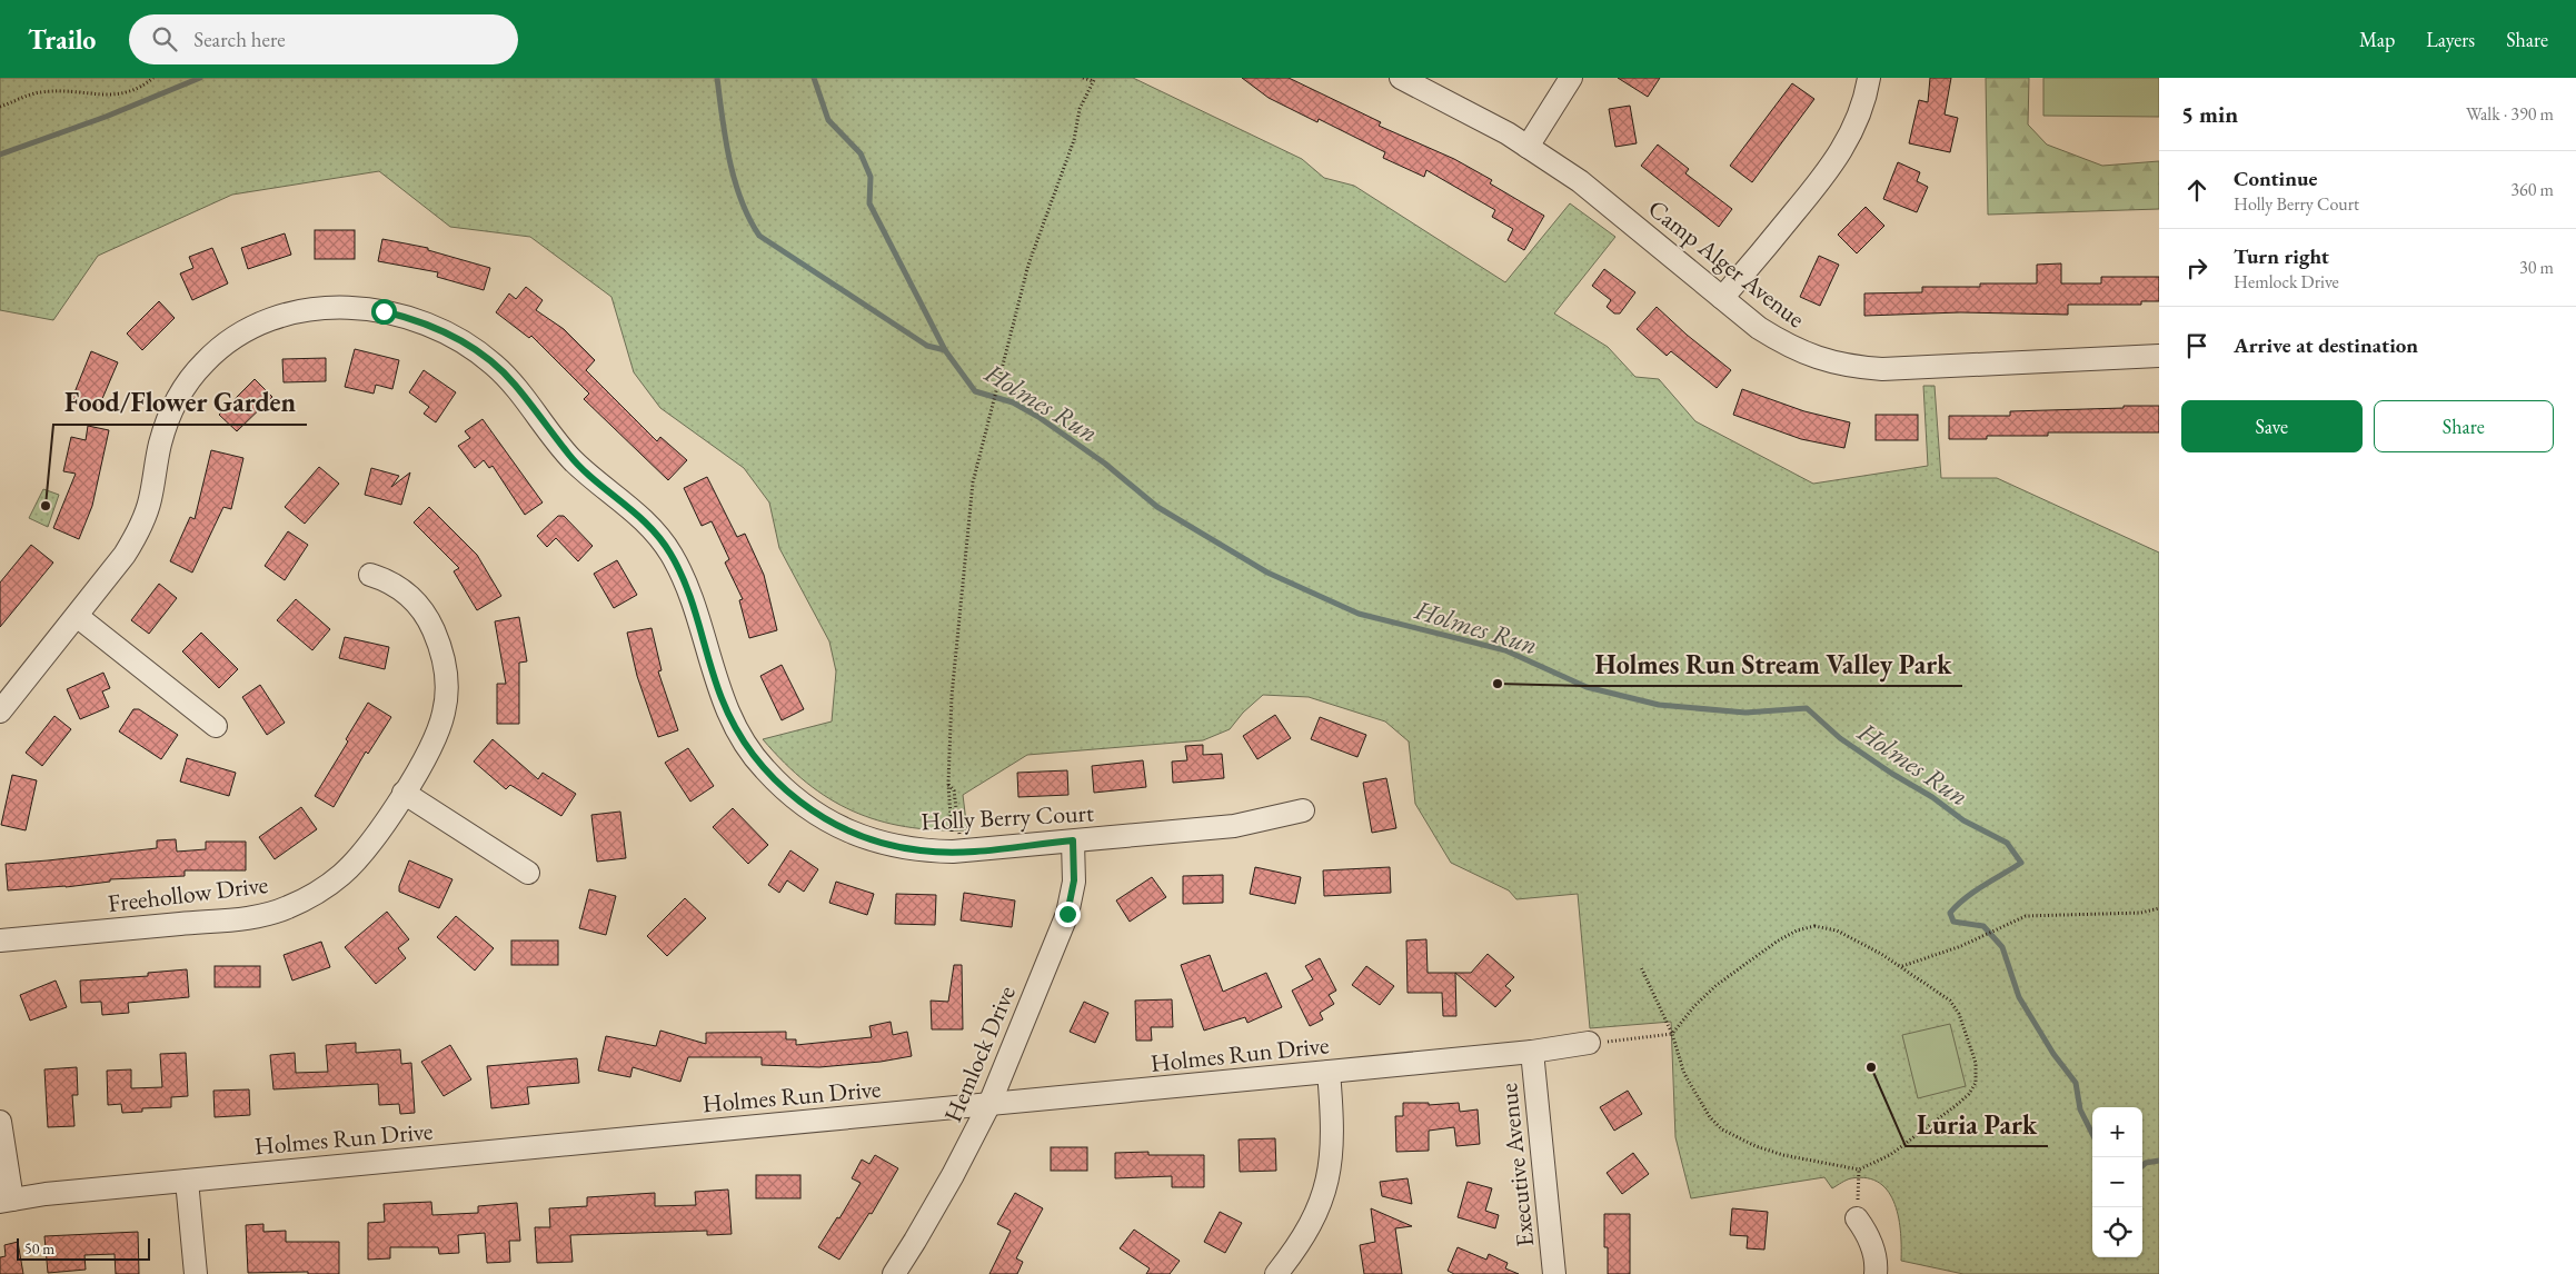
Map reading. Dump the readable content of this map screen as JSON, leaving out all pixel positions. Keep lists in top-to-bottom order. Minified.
{"streets":{"street":["Camp Alger Avenue","Holly Berry Court","Freehollow Drive","Hemlock Drive","Holmes Run Drive","Executive Avenue"]},"crossings":[["Holly Berry Court","Hemlock Drive"],["Hemlock Drive","Holmes Run Drive"],["Holmes Run Drive","Executive Avenue"]],"water":["Holmes Run"],"places":["Food/Flower Garden","Holmes Run Stream Valley Park","Luria Park"],"scale_bar":"50 m","page":{"header":"Trailo","search":"Search here","nav":["Map","Layers","Share"],"heading":["5 min","Walk · 390 m"],"list":[["Continue","Holly Berry Court","360 m"],["Turn right","Hemlock Drive","30 m"],"Arrive at destination"],"buttons":["Save","Share"],"map_buttons":["+","−"],"scale":"50 m"}}
